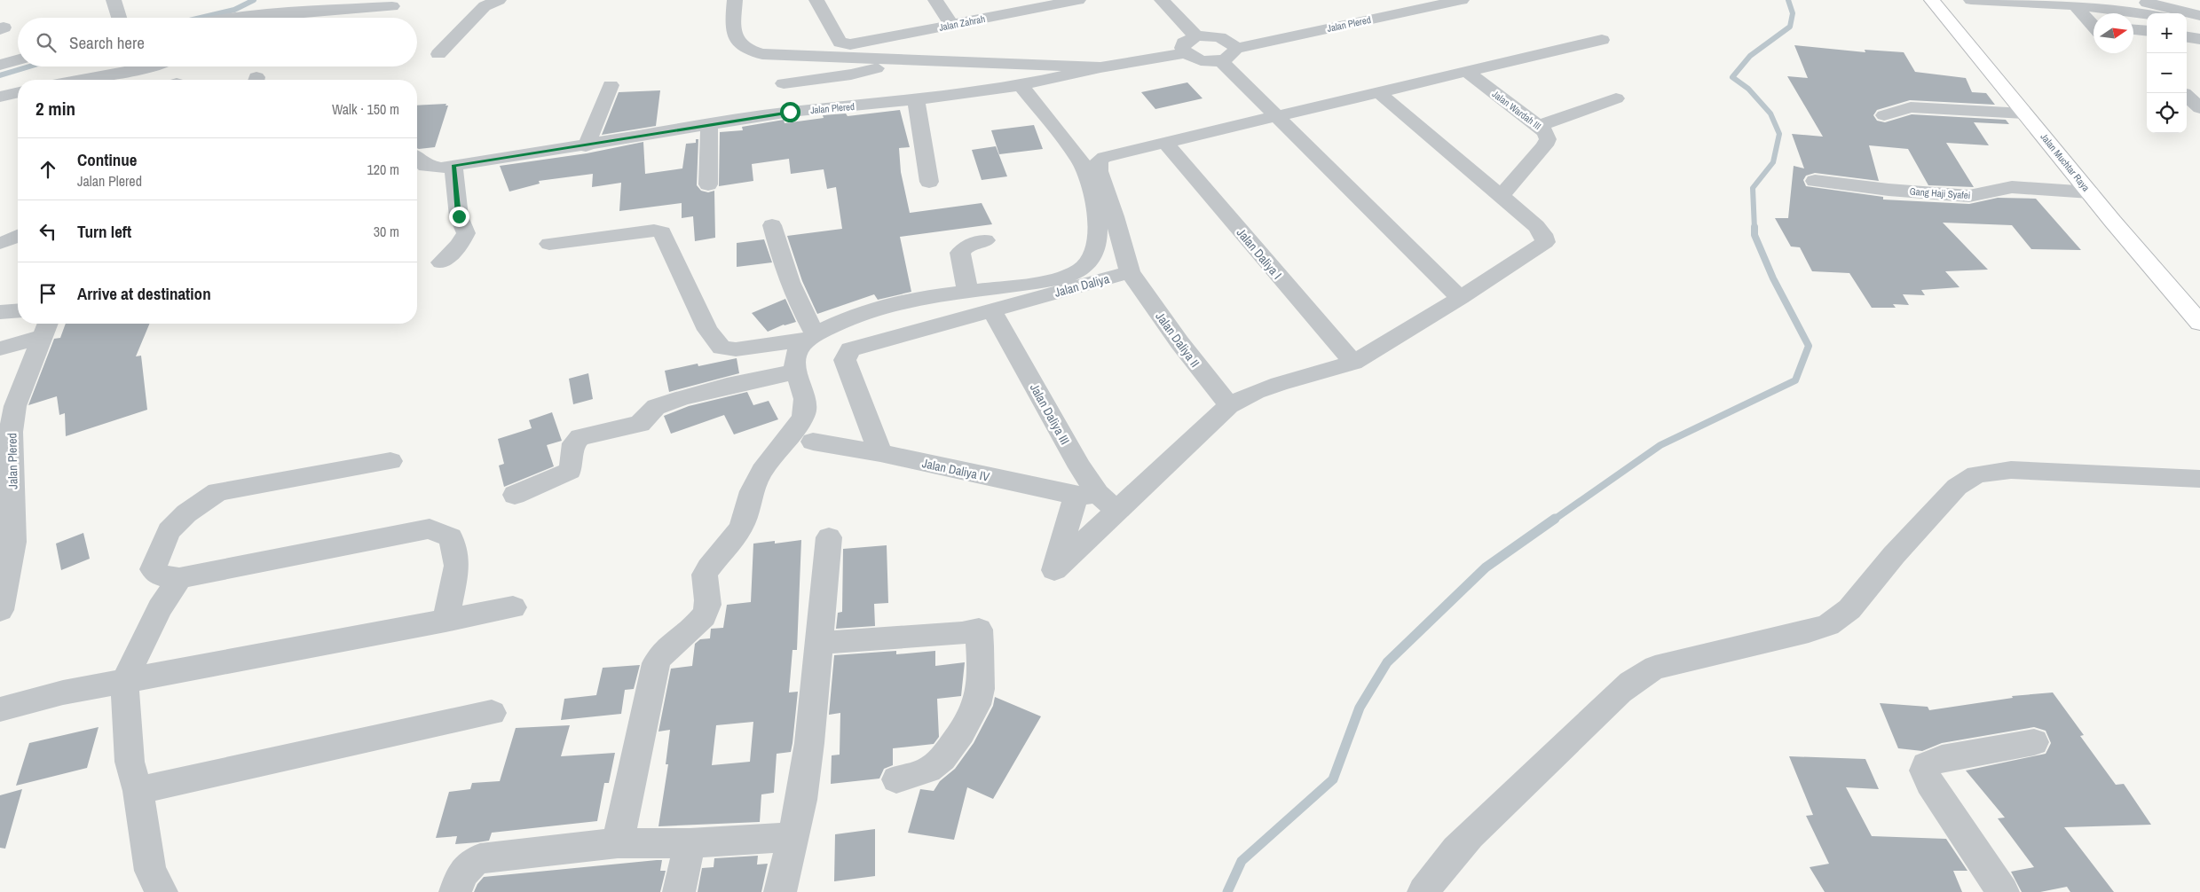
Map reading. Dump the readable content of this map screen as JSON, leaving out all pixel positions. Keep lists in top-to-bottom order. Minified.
{"streets":{"highway":["Jalan Muchtar Raya"],"street":["Jalan Zahrah","Jalan Plered","Jalan Wardah III","Gang Haji Syafei","Jalan Daliya I","Jalan Daliya","Jalan Daliya II","Jalan Daliya III","Jalan Daliya IV"]},"crossings":[["Jalan Muchtar Raya","Gang Haji Syafei"],["Jalan Daliya","Jalan Daliya II"],["Jalan Daliya","Jalan Daliya III"],["Jalan Daliya","Jalan Daliya IV"],["Jalan Daliya III","Jalan Daliya IV"]],"north":"right","page":{"map_buttons":["+","−"],"search":"Search here","heading":["2 min","Walk · 150 m"],"list":[["Continue","Jalan Plered","120 m"],["Turn left","30 m"],"Arrive at destination"]}}
